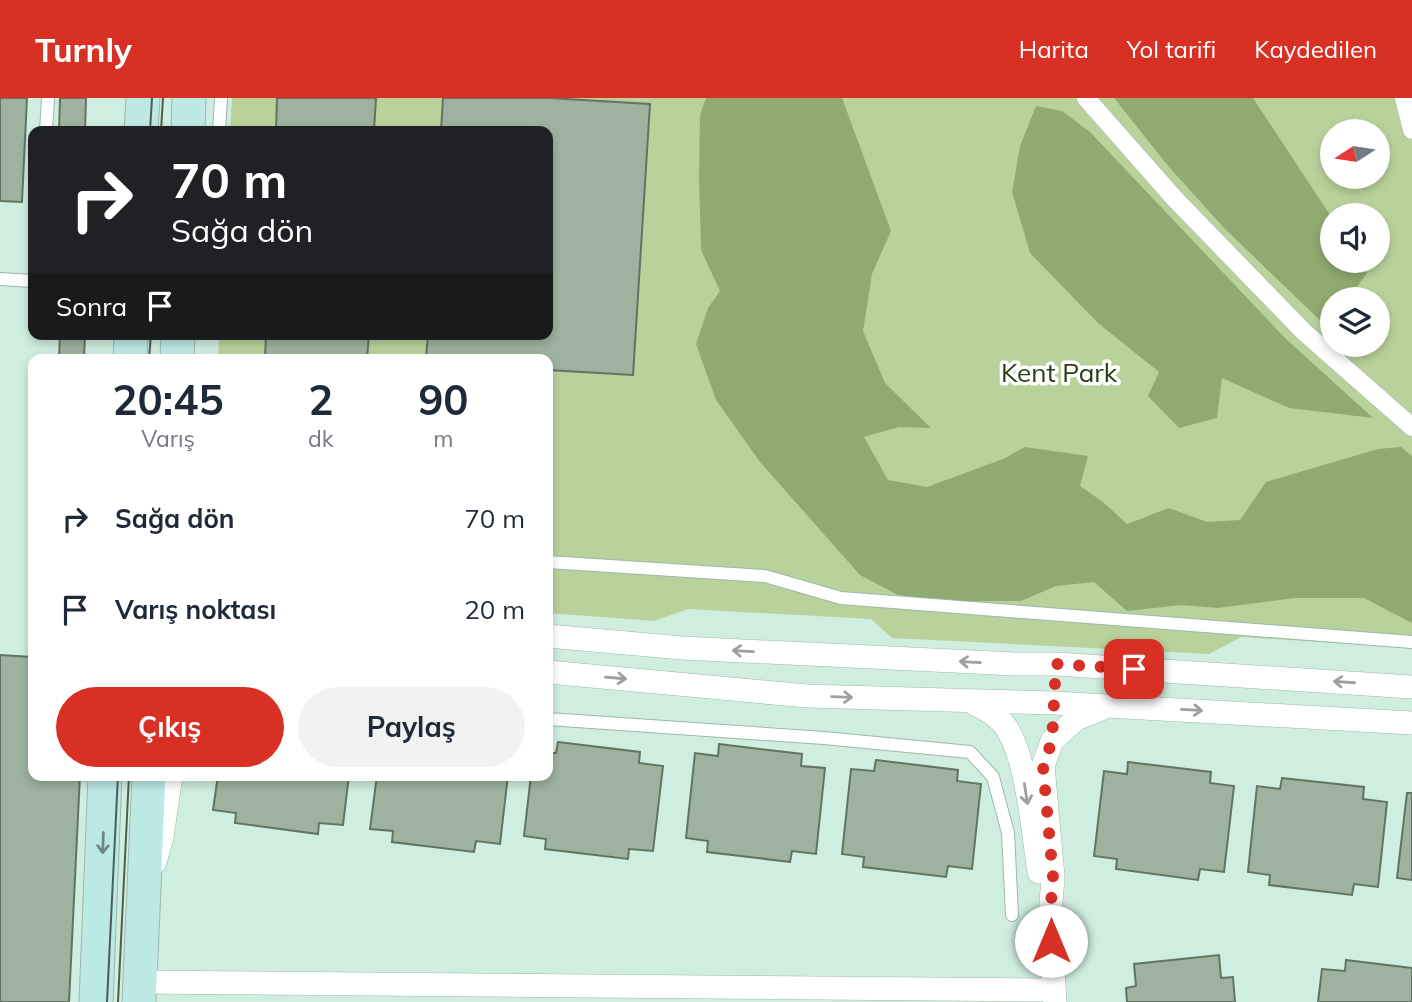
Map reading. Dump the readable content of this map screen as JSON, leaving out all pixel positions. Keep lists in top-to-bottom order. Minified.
{"parks":["Kent Park"],"north":"left","page":{"header":"Turnly","nav":["Harita","Yol tarifi","Kaydedilen"],"turn":["70 m","Sağa dön"],"then":"Sonra","eta":["20:45","Varış","2","dk","90","m"],"list":[{"name":"Sağa dön","value":"70 m"},{"name":"Varış noktası","value":"20 m"}],"buttons":["Çıkış","Paylaş"]}}
